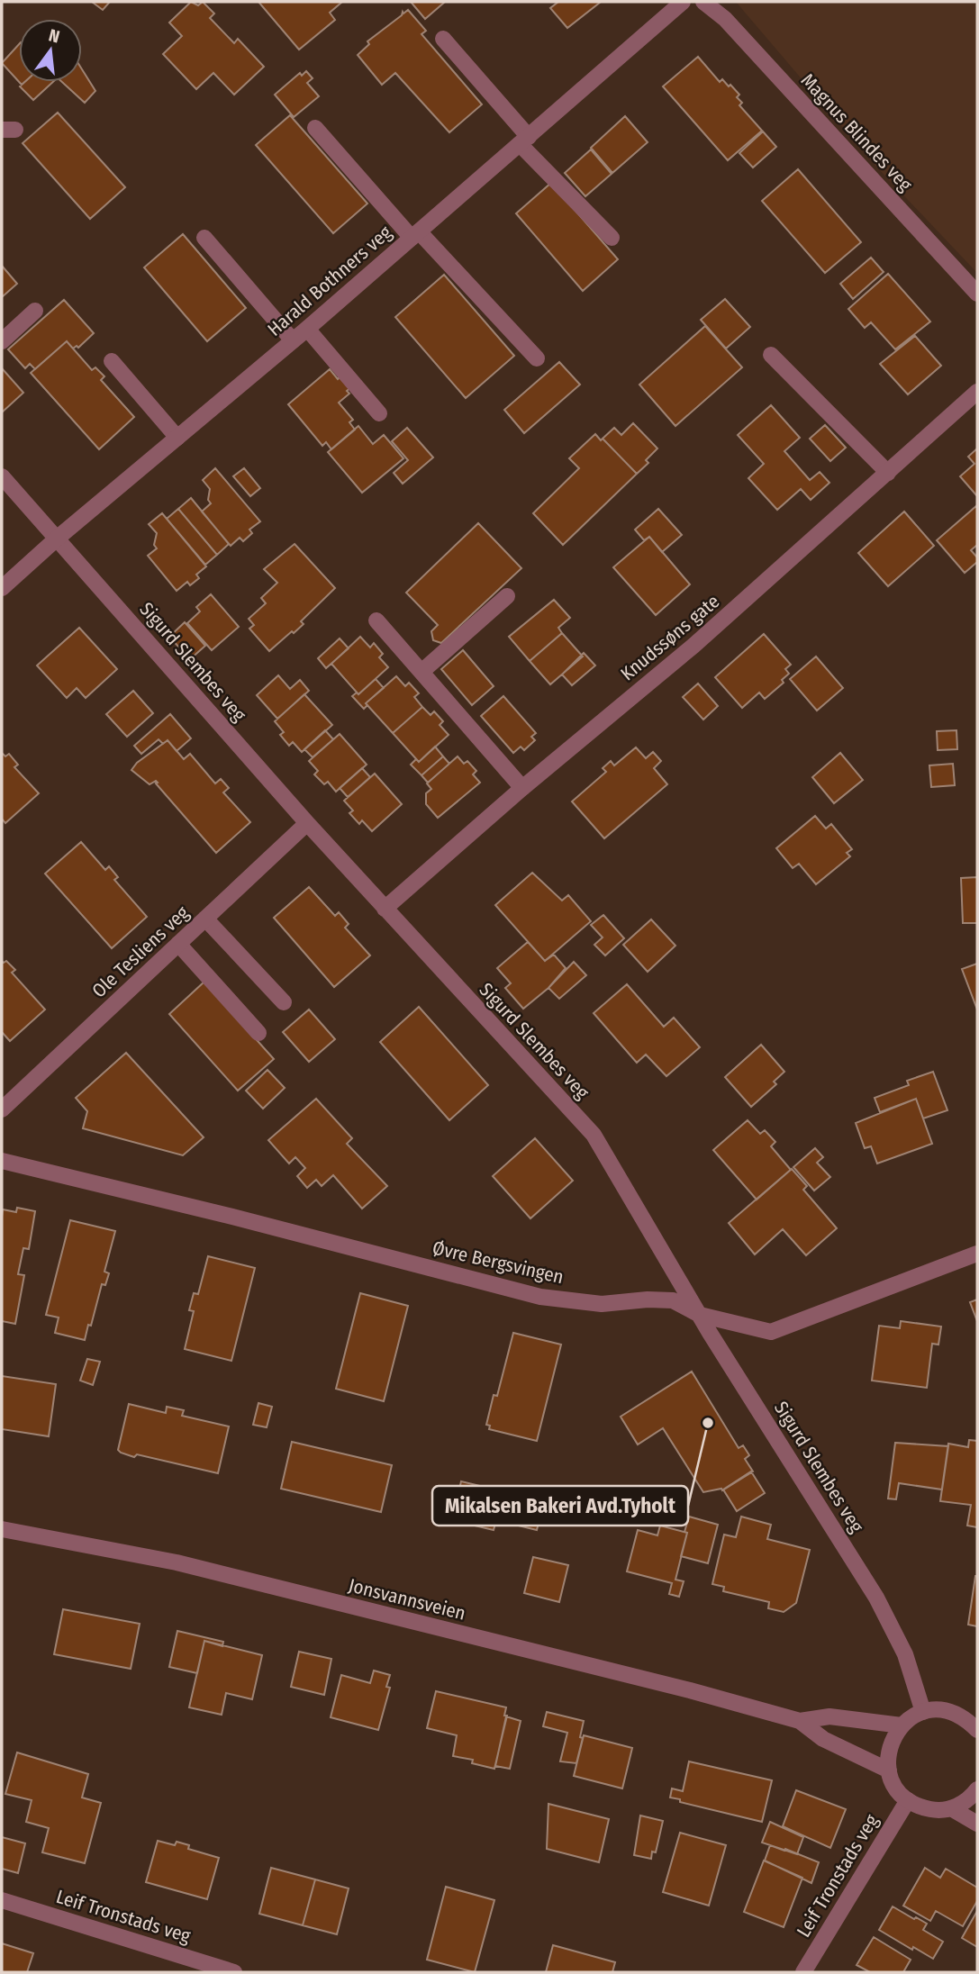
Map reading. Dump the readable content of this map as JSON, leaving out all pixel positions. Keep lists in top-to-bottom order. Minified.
{"streets":{"street":["Magnus Blindes veg","Harald Bothners veg","Knudssøns gate","Sigurd Slembes veg","Ole Tesliens veg","Øvre Bergsvingen","Jonsvannsveien","Leif Tronstads veg"]},"crossings":[["Harald Bothners veg","Sigurd Slembes veg"],["Knudssøns gate","Sigurd Slembes veg"],["Sigurd Slembes veg","Ole Tesliens veg"],["Sigurd Slembes veg","Øvre Bergsvingen"]],"places":["Mikalsen Bakeri Avd.Tyholt"],"north":"top"}
